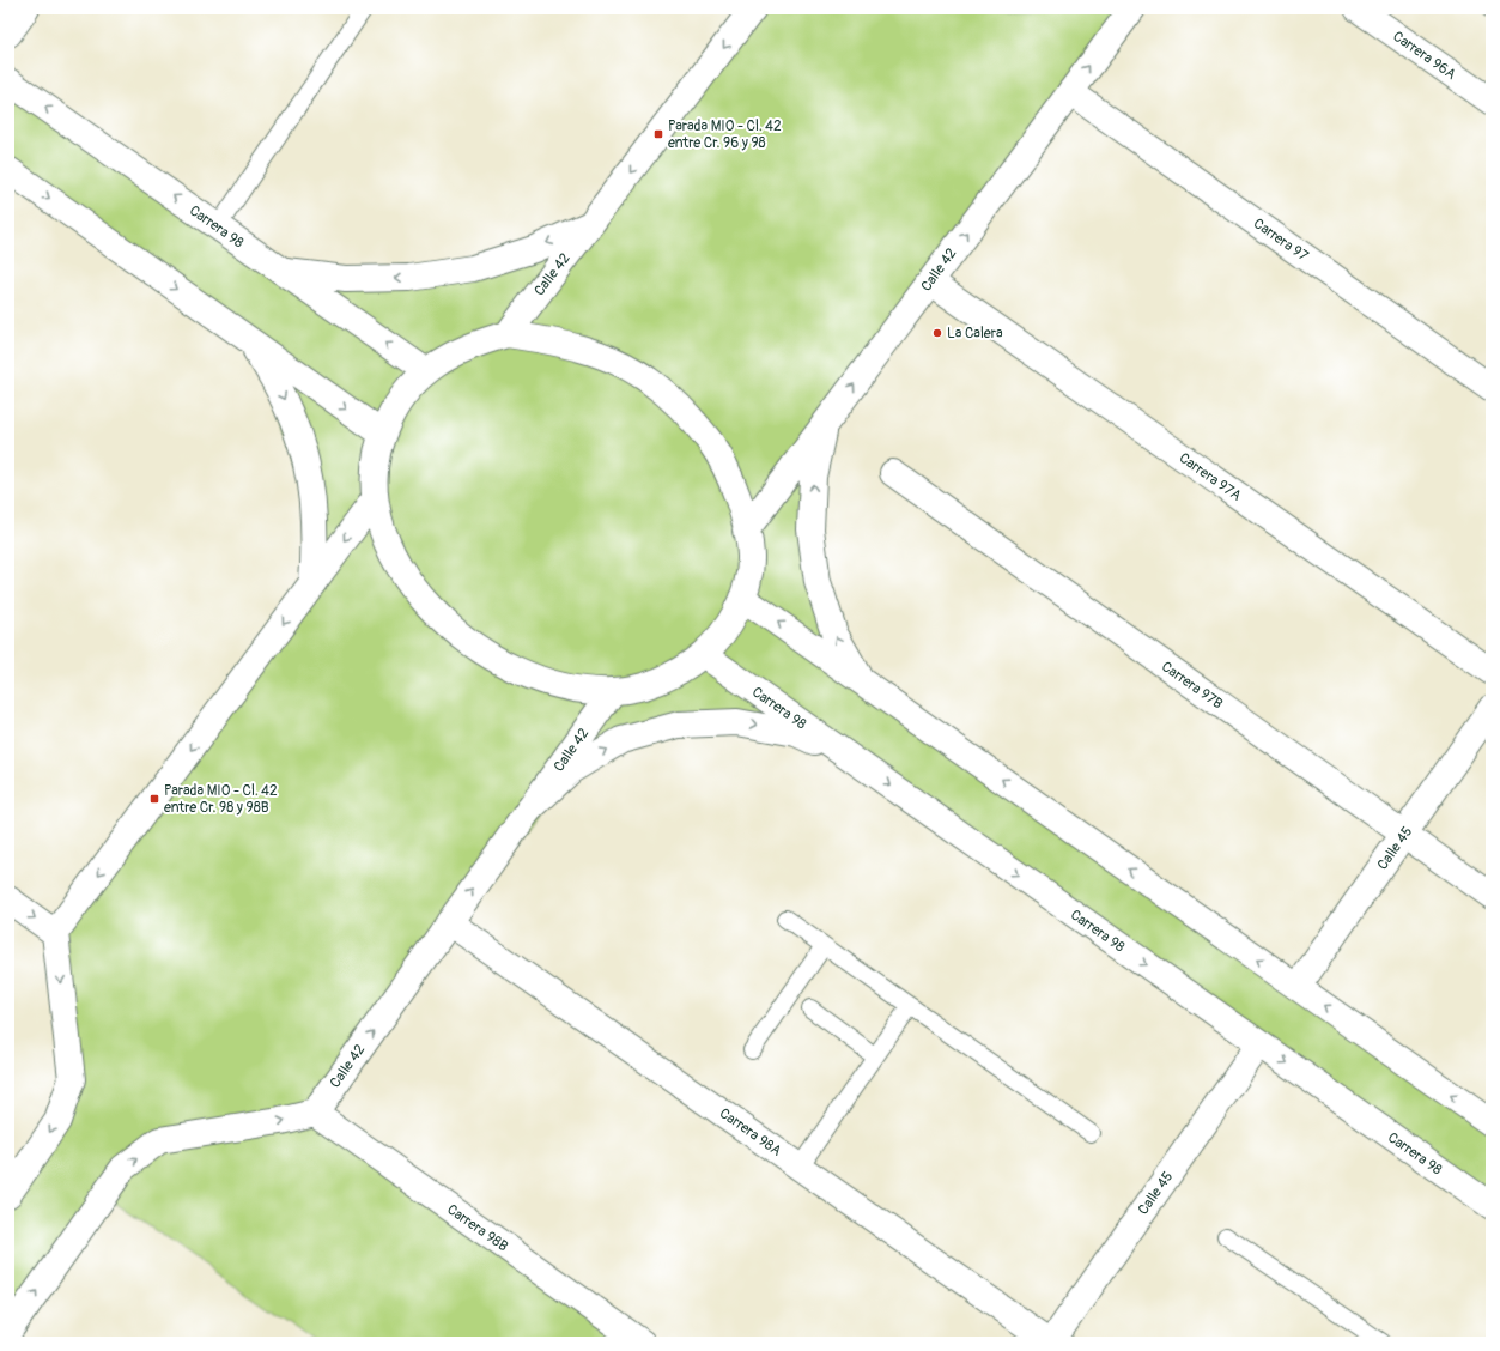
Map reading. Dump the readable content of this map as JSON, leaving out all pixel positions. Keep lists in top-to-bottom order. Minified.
{"streets":{"street":["Carrera 96A","Carrera 98","Carrera 97","Calle 42","Carrera 97A","Carrera 97B","Calle 45","Carrera 98A","Carrera 98B"]},"crossings":[["Carrera 98","Calle 45"],["Carrera 97","Calle 42"],["Calle 42","Carrera 97A"],["Calle 42","Carrera 98A"],["Calle 42","Carrera 98B"],["Carrera 97B","Calle 45"],["Calle 45","Carrera 98A"]],"places":{"transit":["Parada MIO - Cl. 42 entre Cr. 96 y 98","Parada MIO - Cl. 42 entre Cr. 98 y 98B"],"other":["La Calera"]}}
